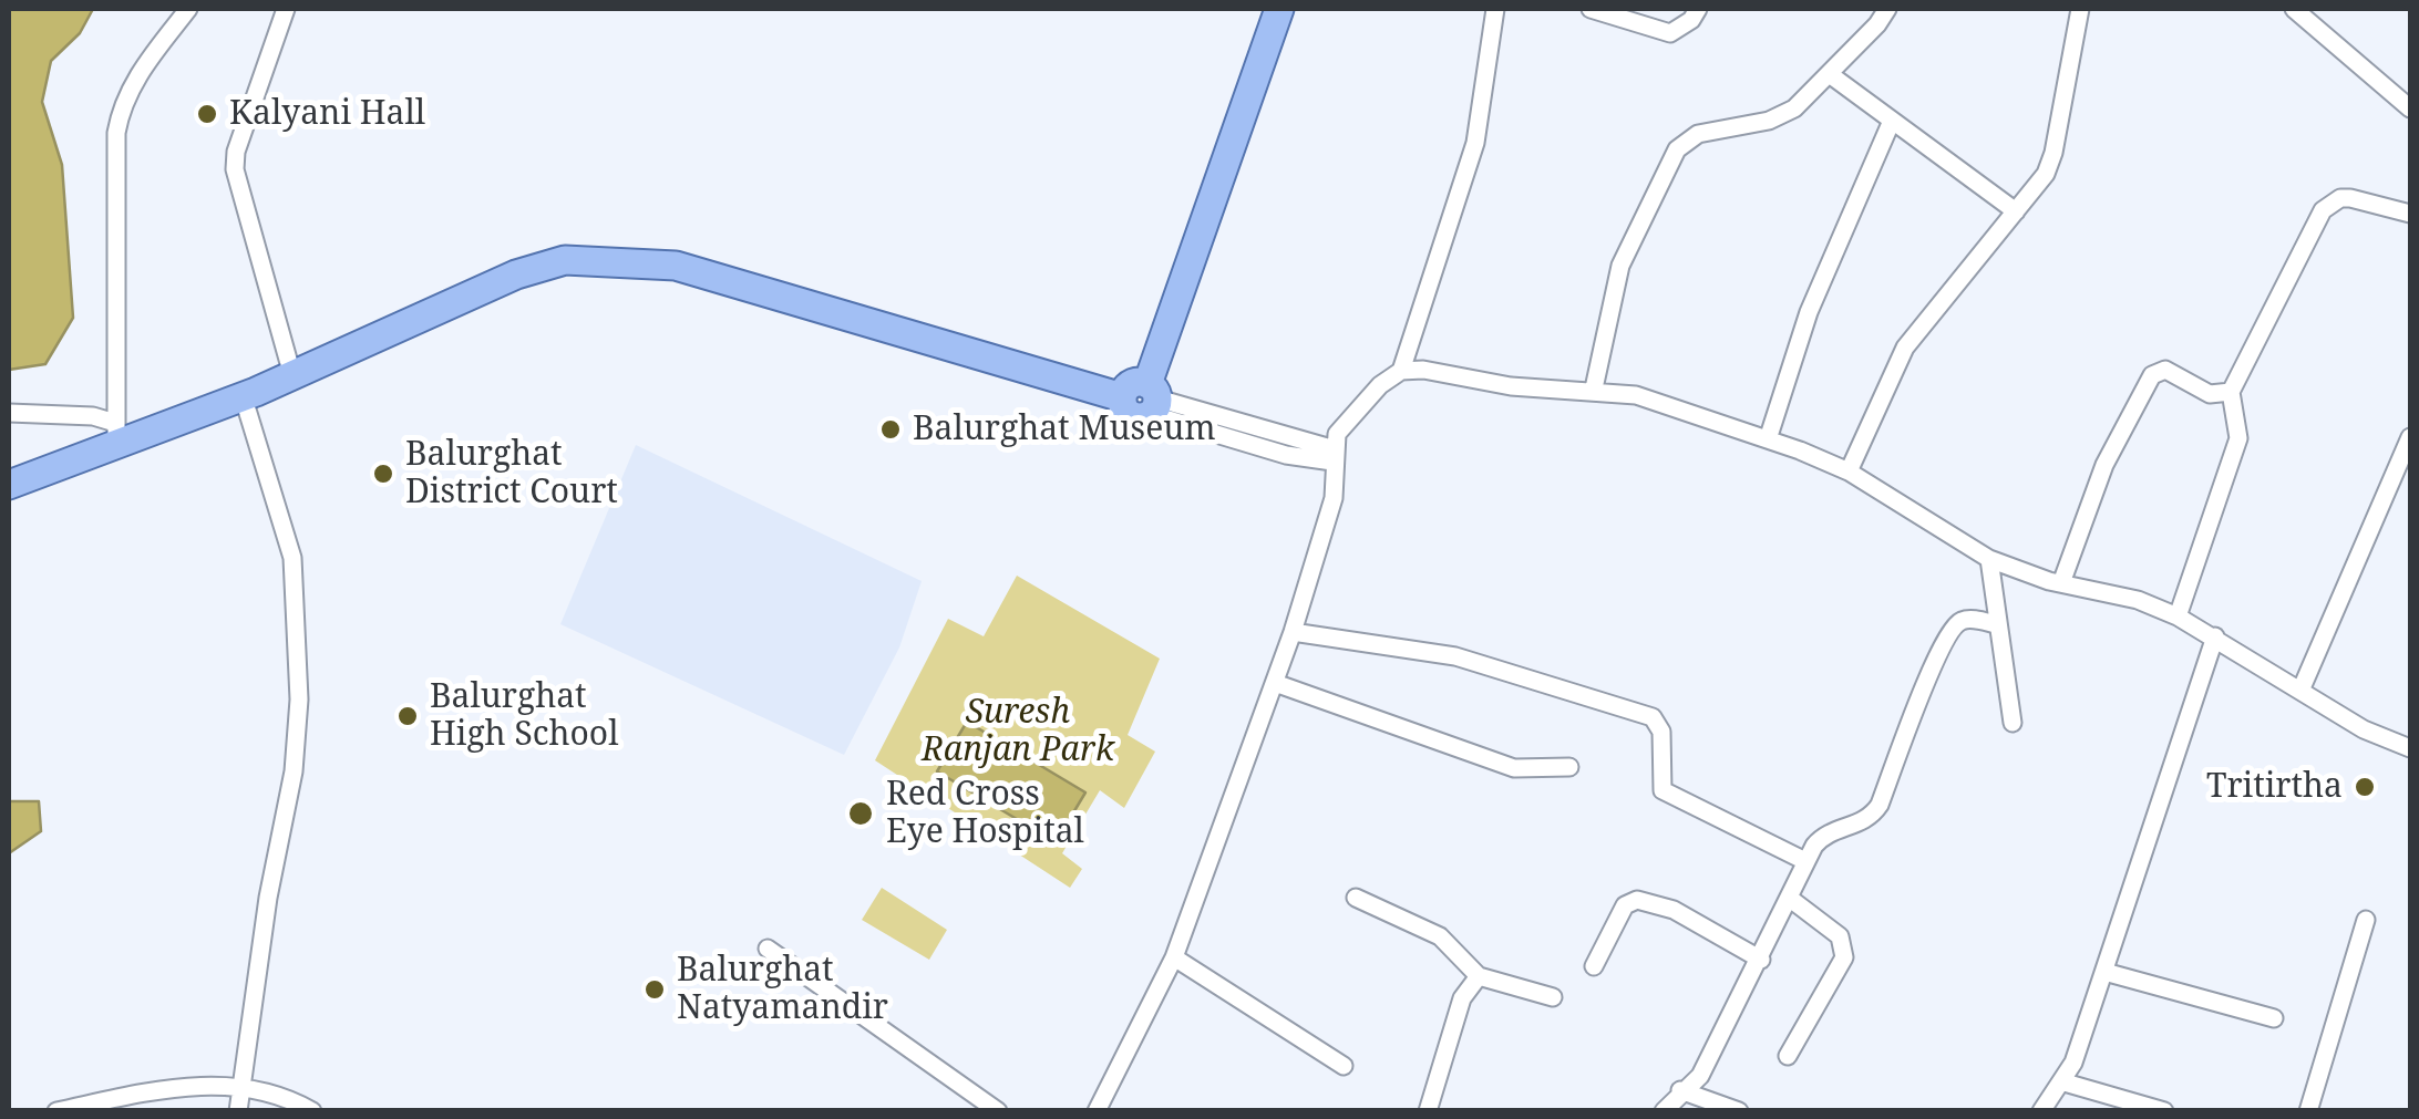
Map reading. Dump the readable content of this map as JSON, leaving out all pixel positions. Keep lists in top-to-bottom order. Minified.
{"parks":["Suresh Ranjan Park"],"places":["Kalyani Hall","Balurghat Museum","Balurghat District Court","Balurghat High School","Tritirtha","Red Cross Eye Hospital","Balurghat Natyamandir"]}
